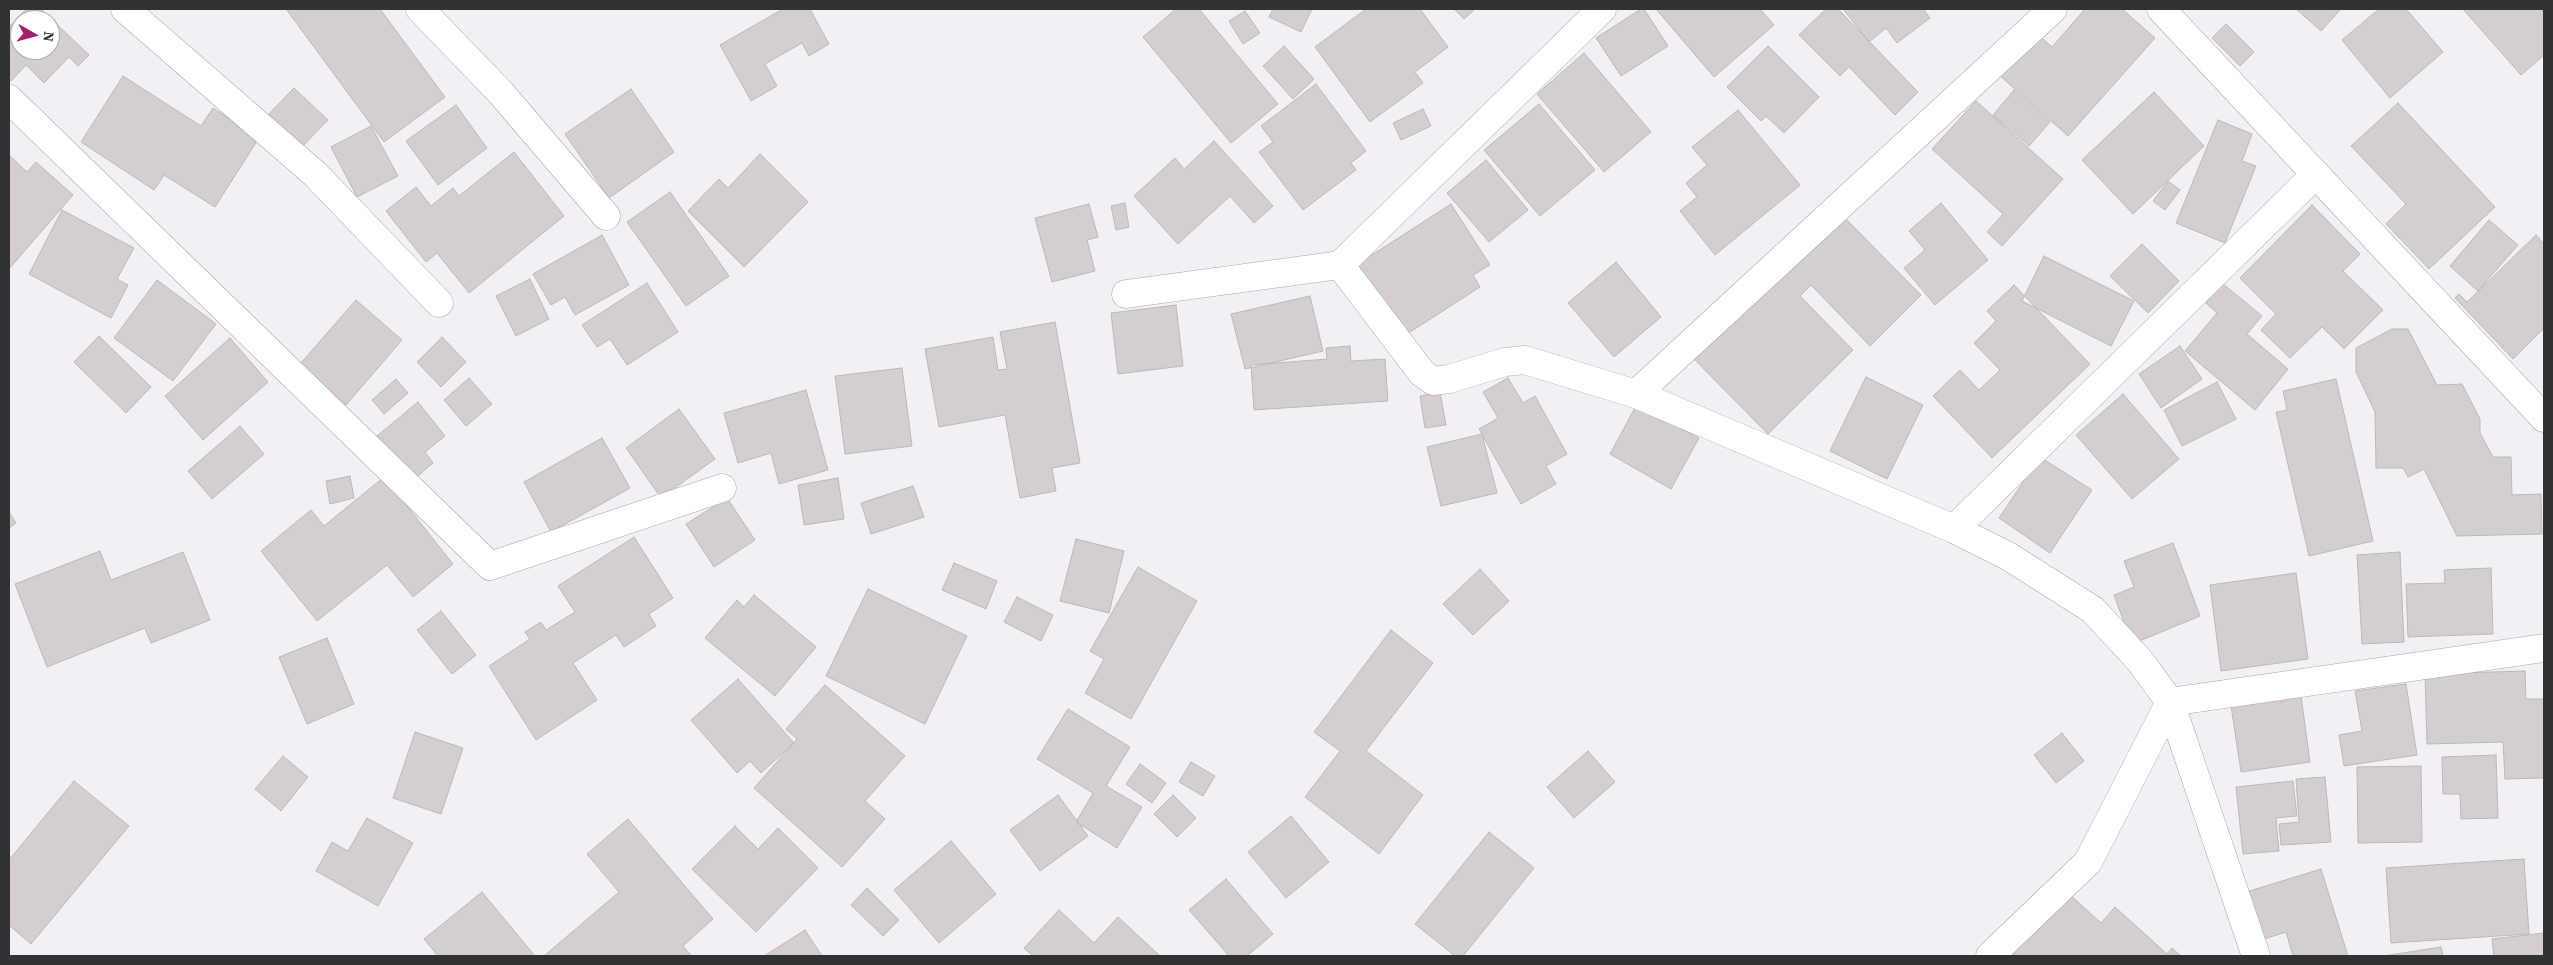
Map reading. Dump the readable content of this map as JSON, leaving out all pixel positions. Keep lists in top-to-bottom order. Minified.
{"north":"right"}
